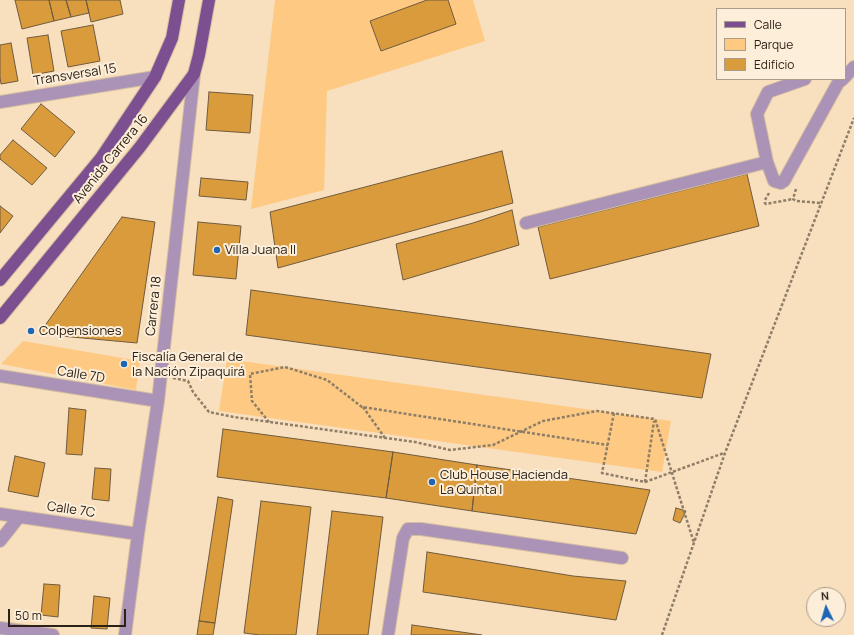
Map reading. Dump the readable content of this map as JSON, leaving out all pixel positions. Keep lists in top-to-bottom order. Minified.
{"streets":{"main road":["Avenida Carrera 16"],"street":["Transversal 15","Carrera 18","Calle 7D","Calle 7C"]},"crossings":[["Transversal 15","Avenida Carrera 16"],["Avenida Carrera 16","Carrera 18"],["Carrera 18","Calle 7D"],["Carrera 18","Calle 7C"]],"places":["Villa Juana II","Colpensiones","Fiscalía General de la Nación Zipaquirá","Club House Hacienda La Quinta I"],"legend":["Calle","Parque","Edificio"],"scale_bar":"50 m","north":"top"}
